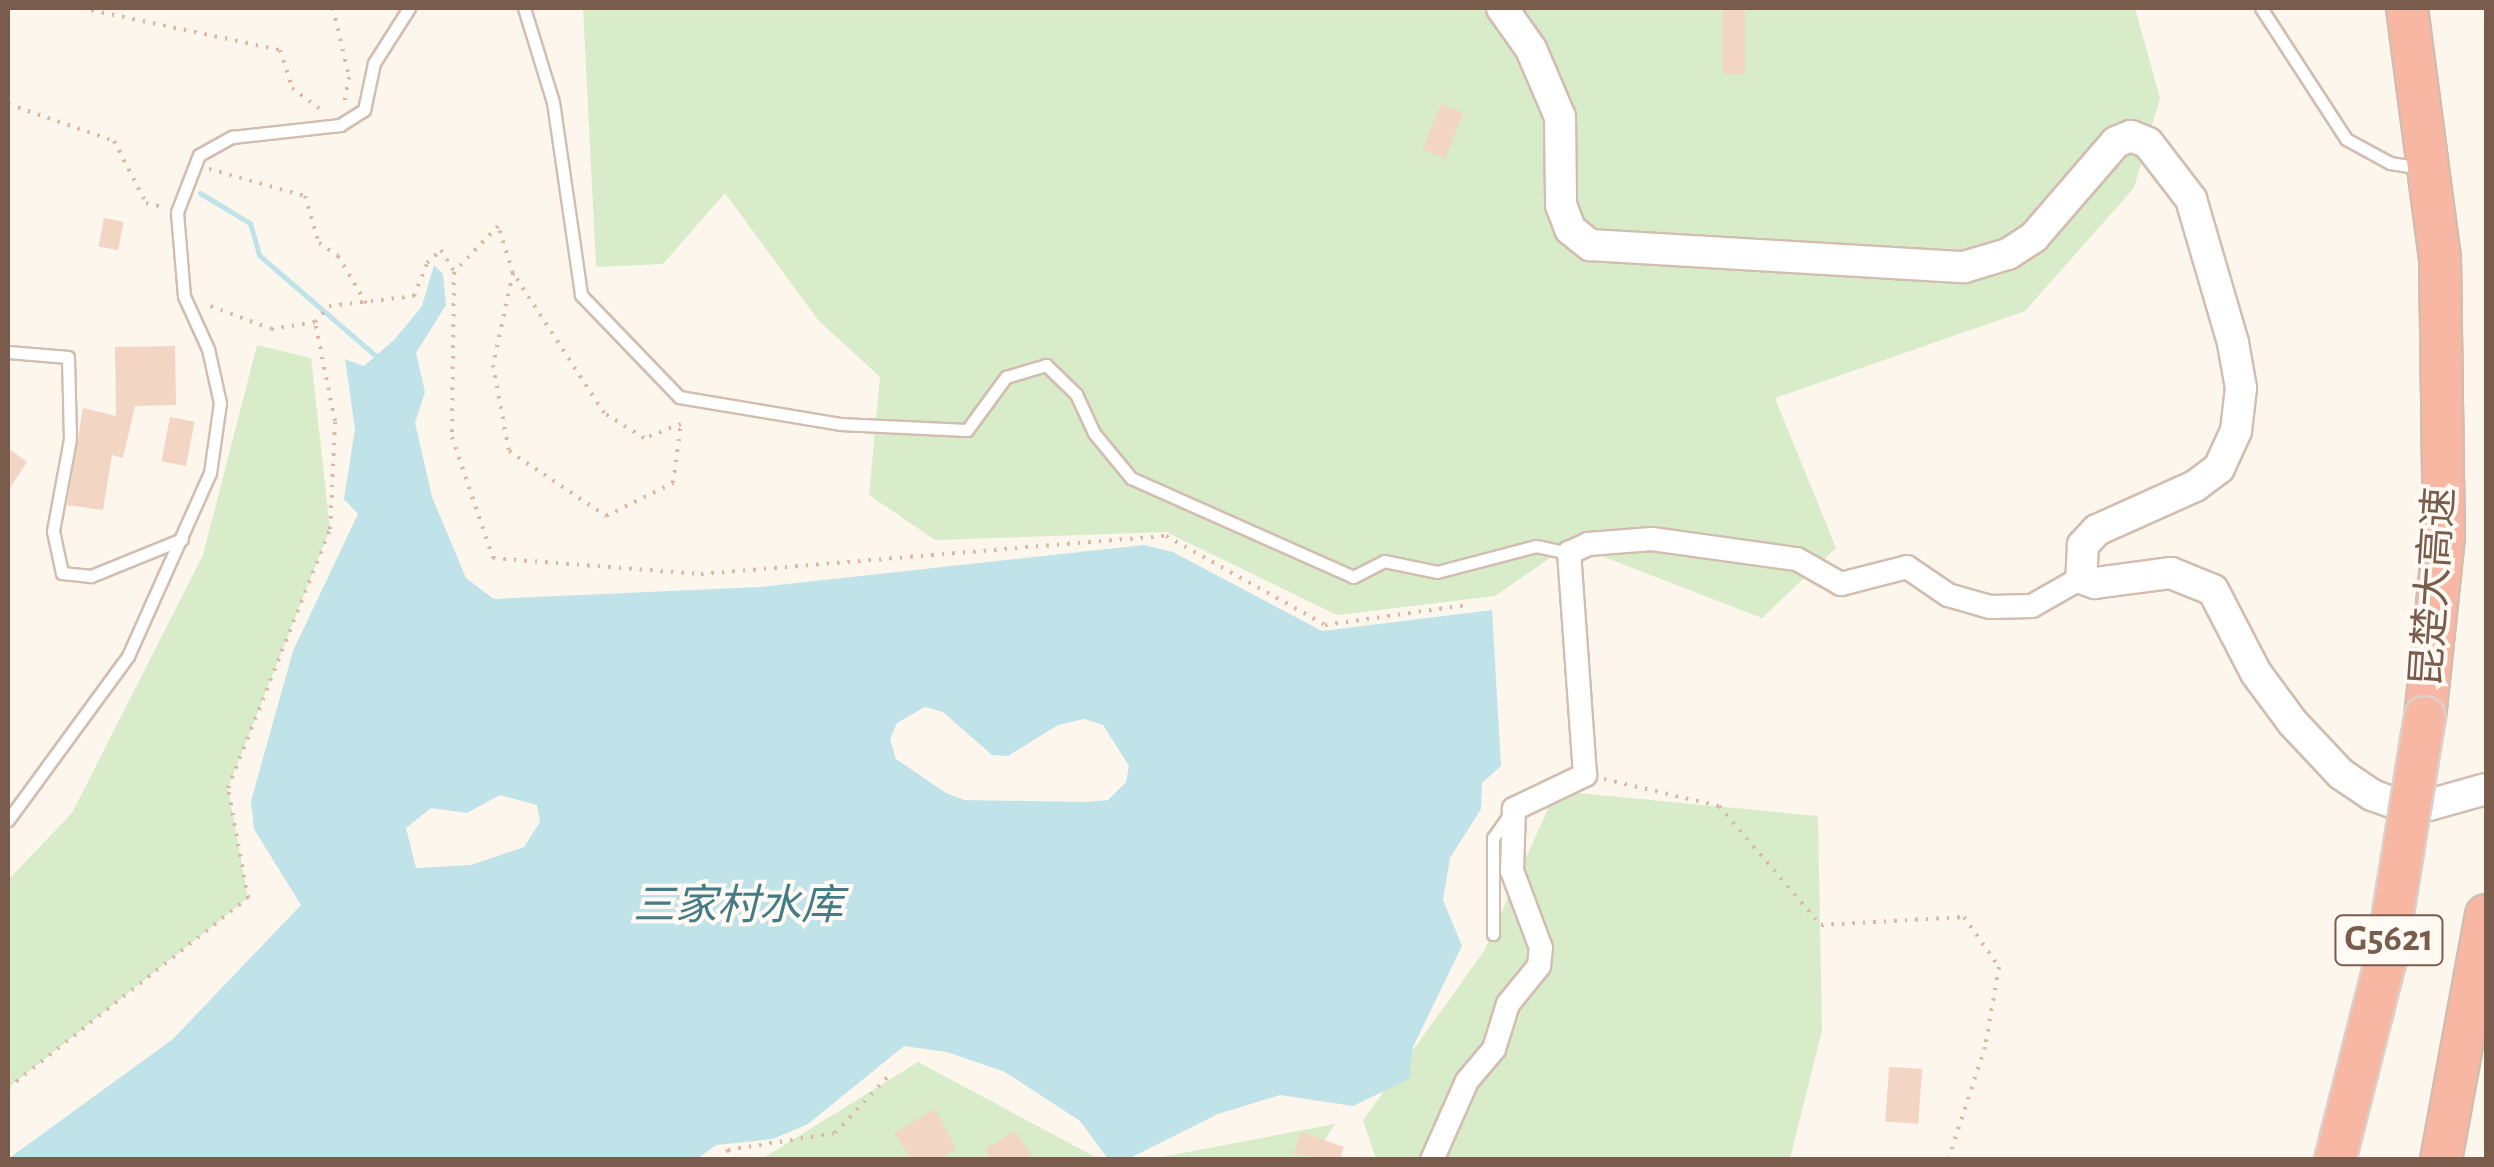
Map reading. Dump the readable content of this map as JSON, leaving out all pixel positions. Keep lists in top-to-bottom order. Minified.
{"streets":{"highway":["昆楚大高速","G5621"]},"water":["三家村水库"]}
